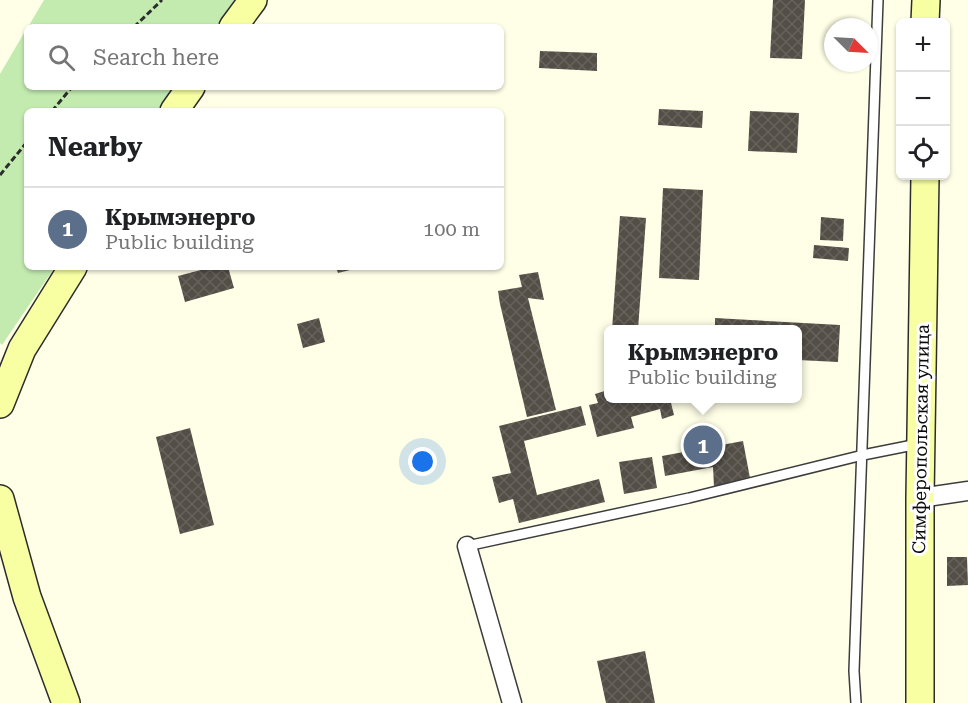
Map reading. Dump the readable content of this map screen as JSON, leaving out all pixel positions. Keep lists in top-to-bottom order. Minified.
{"streets":{"main road":["Симферопольская улица"]},"north":"bottom right","page":{"map_buttons":["+","−"],"search":"Search here","heading":"Nearby","list":[{"mark":"1","name":"Крымэнерго","note":"Public building","value":"100 m"}],"popup":["Крымэнерго","Public building"],"pins":"1"}}
